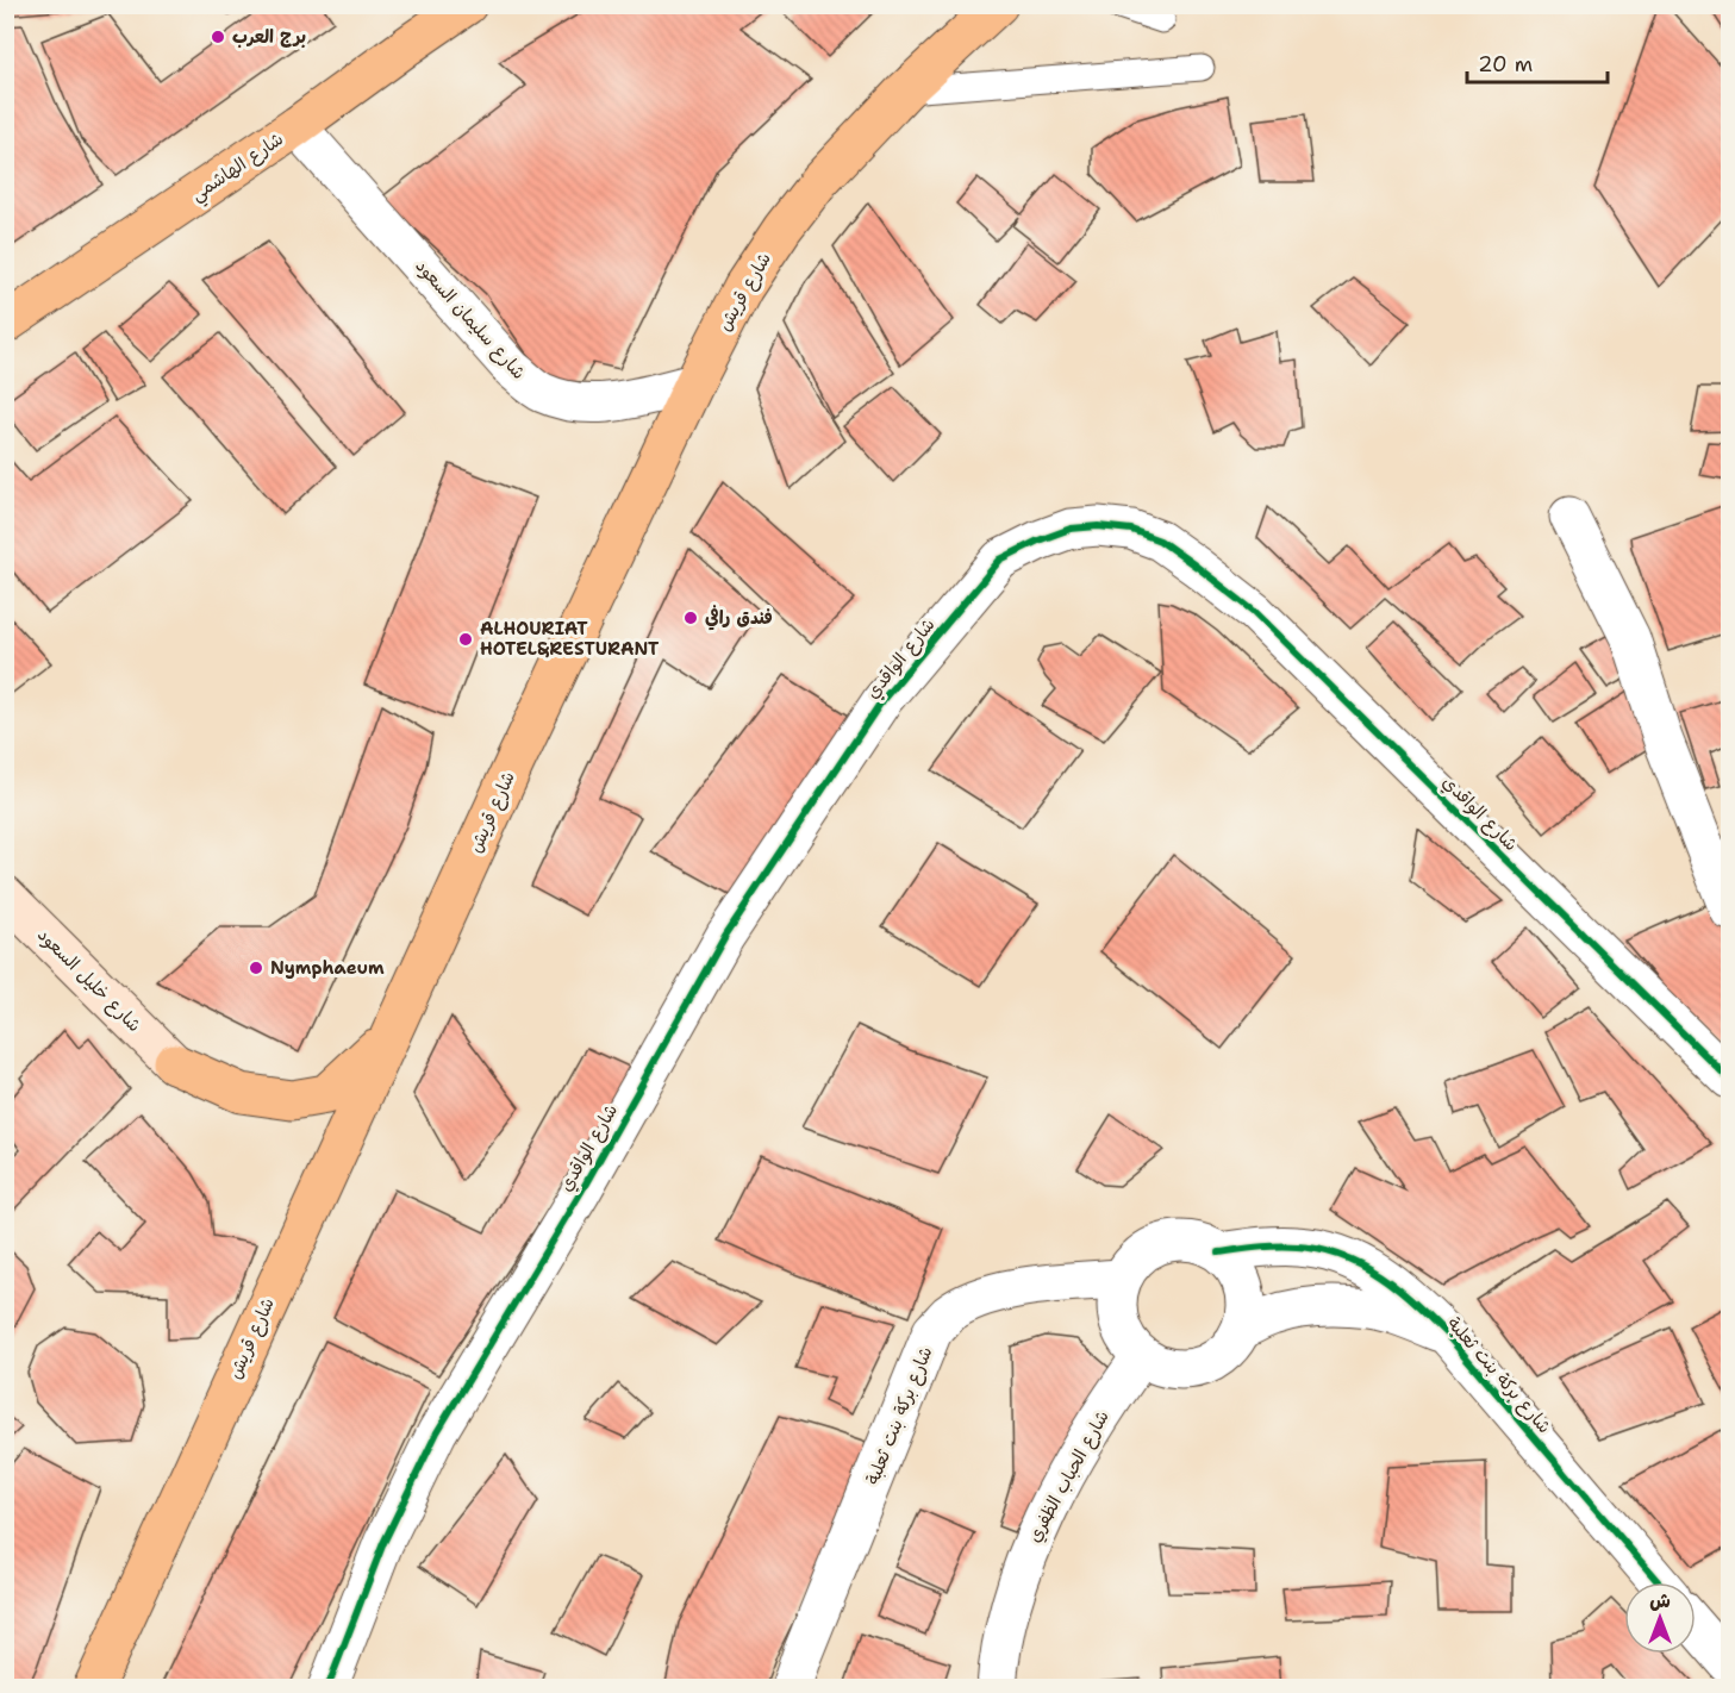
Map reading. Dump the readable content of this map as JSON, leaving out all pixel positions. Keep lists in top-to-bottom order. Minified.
{"streets":{"main road":["شارع الهاشمي","شارع قريش","شارع خليل السعود"],"street":["شارع سليمان السعود","شارع الواقدي","شارع بركة بنت ثعلبة","شارع الحباب الظفري"]},"crossings":[["شارع الهاشمي","شارع سليمان السعود"],["شارع قريش","شارع سليمان السعود"],["شارع قريش","شارع خليل السعود"],["شارع بركة بنت ثعلبة","شارع الحباب الظفري"]],"places":["برج العرب","فندق رافي","ALHOURIAT HOTEL&RESTURANT","Nymphaeum"],"scale_bar":"20 m","north":"top"}
